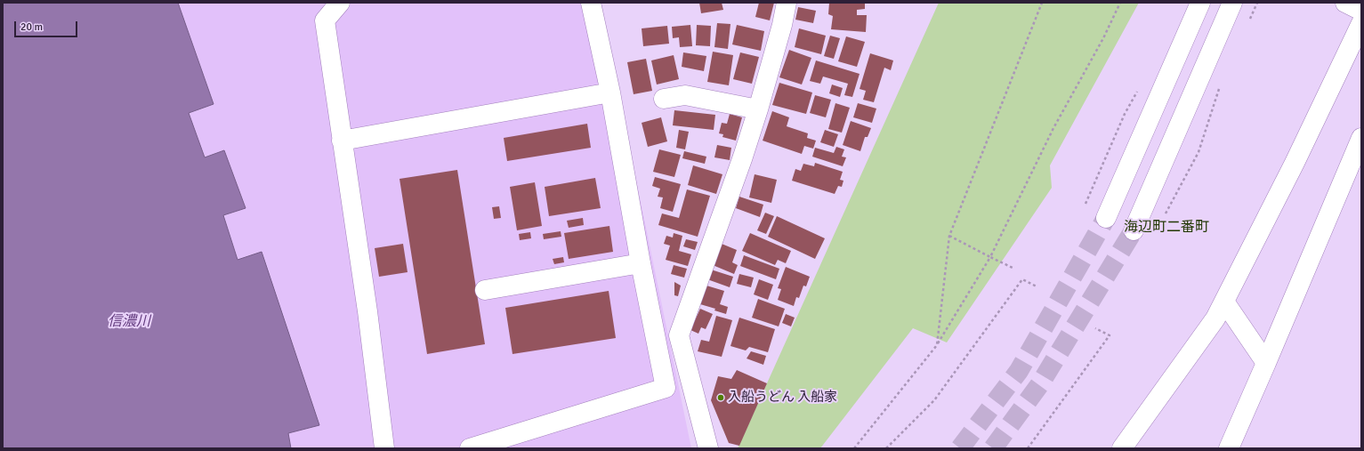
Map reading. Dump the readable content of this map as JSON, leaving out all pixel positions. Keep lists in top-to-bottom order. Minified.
{"districts":["海辺町二番町"],"water":["信濃川"],"places":["入船うどん 入船家"],"scale_bar":"20 m"}
